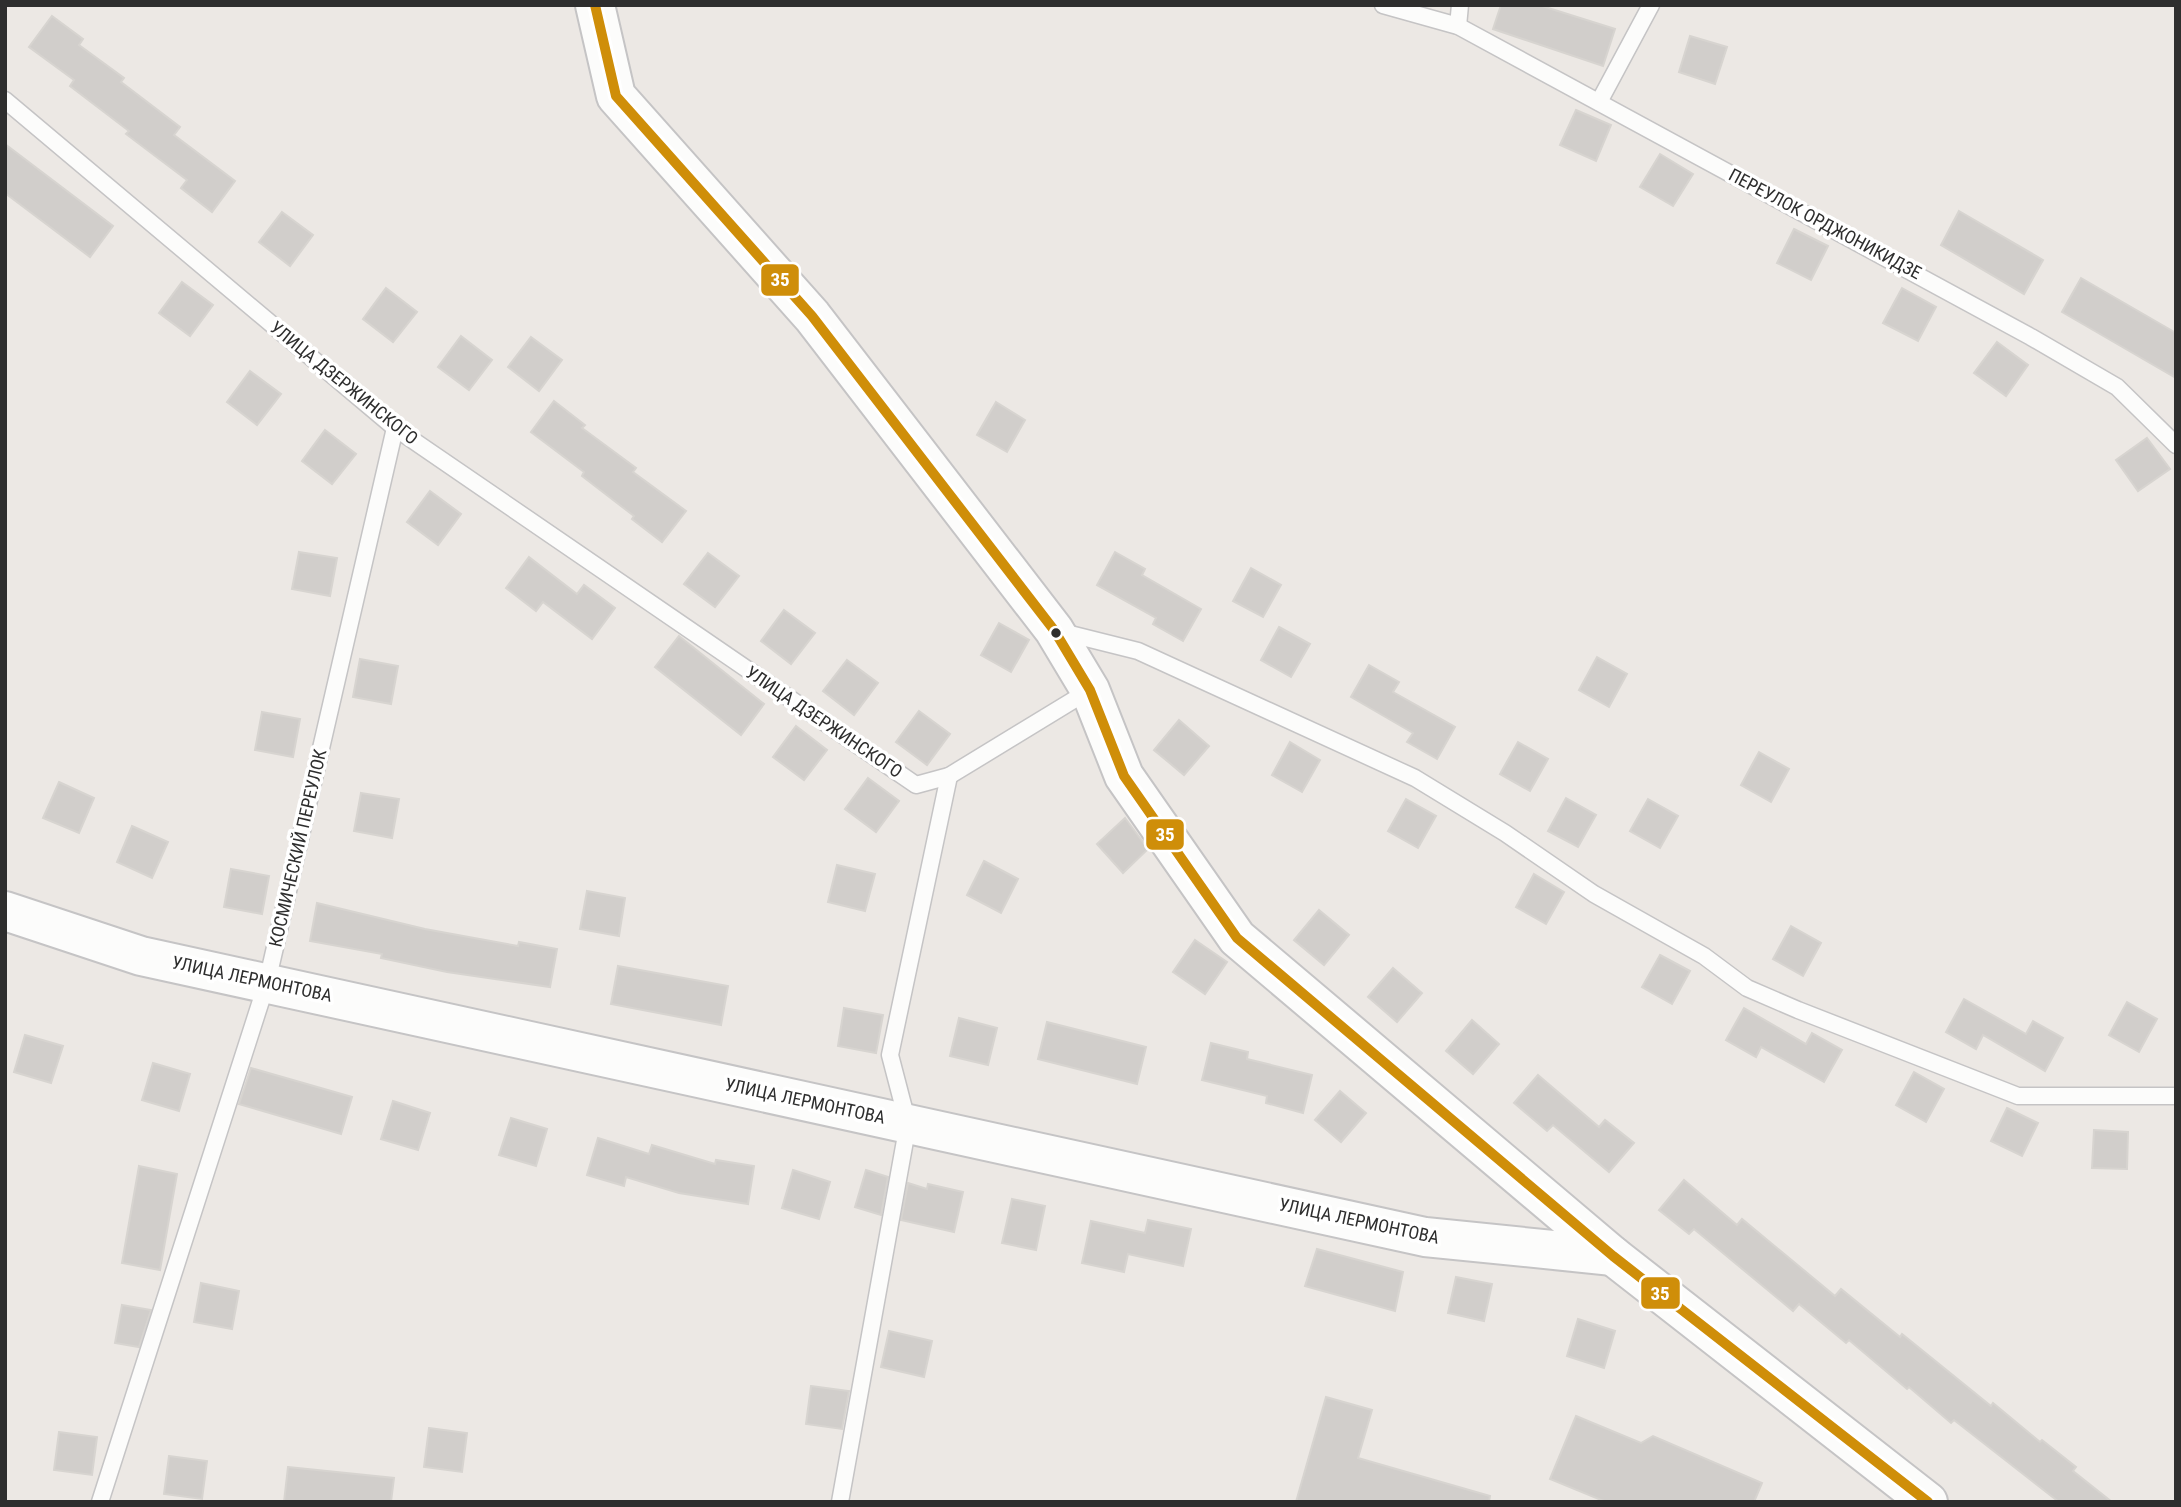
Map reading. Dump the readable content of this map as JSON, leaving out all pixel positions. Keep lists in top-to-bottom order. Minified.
{"streets":{"street":["УЛИЦА ЛЕРМОНТОВА"],"lane":["ПЕРЕУЛОК ОРДЖОНИКИДЗЕ","УЛИЦА ДЗЕРЖИНСКОГО","КОСМИЧЕСКИЙ ПЕРЕУЛОК"]},"crossings":[["УЛИЦА ДЗЕРЖИНСКОГО","КОСМИЧЕСКИЙ ПЕРЕУЛОК"],["КОСМИЧЕСКИЙ ПЕРЕУЛОК","УЛИЦА ЛЕРМОНТОВА"]],"lines":["transit line 35"]}
